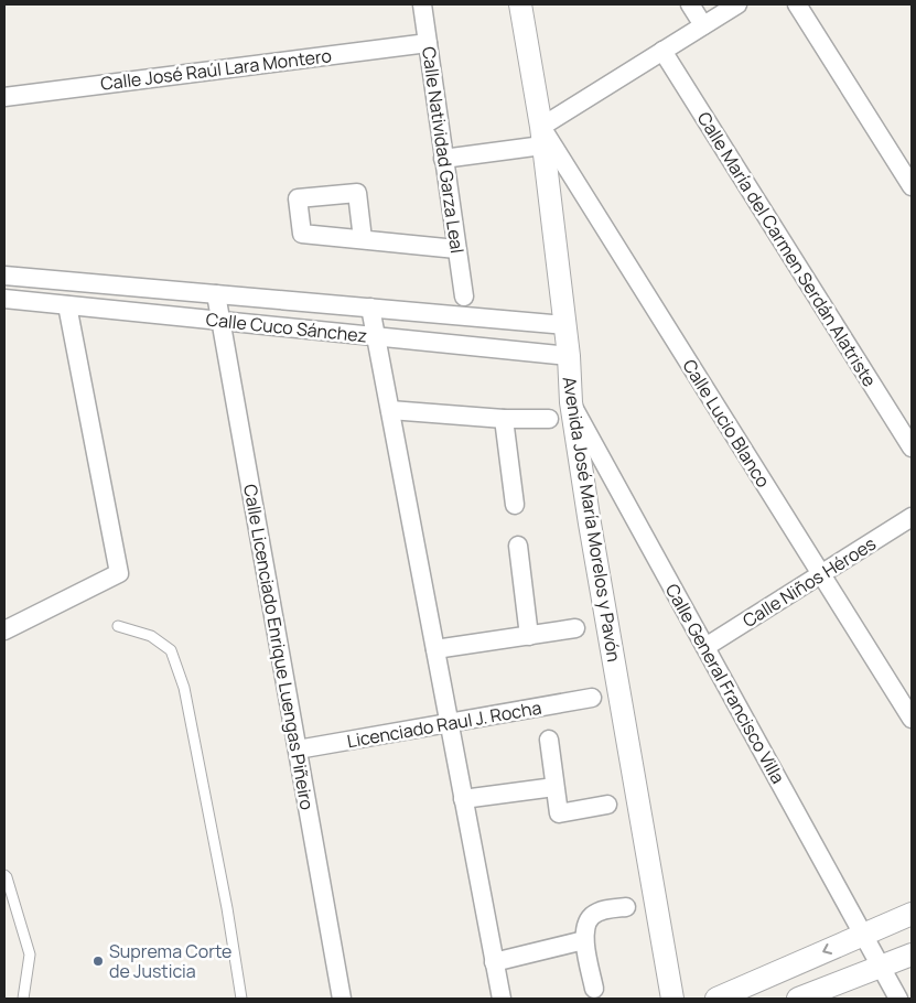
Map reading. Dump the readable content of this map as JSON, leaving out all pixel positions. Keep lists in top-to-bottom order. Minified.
{"streets":{"street":["Calle José Raúl Lara Montero","Calle Natividad Garza Leal","Calle María del Carmen Serdán Alatriste","Calle Cuco Sánchez","Calle Lucio Blanco","Avenida José María Morelos y Pavón","Calle Niños Héroes","Calle Licenciado Enrique Luengas Piñeiro","Calle General Francisco Villa","Licenciado Raul J. Rocha"]},"crossings":[["Calle José Raúl Lara Montero","Calle Natividad Garza Leal"],["Calle Cuco Sánchez","Avenida José María Morelos y Pavón"],["Calle Cuco Sánchez","Calle Licenciado Enrique Luengas Piñeiro"],["Calle Lucio Blanco","Avenida José María Morelos y Pavón"],["Calle Lucio Blanco","Calle Niños Héroes"],["Avenida José María Morelos y Pavón","Calle General Francisco Villa"],["Calle Niños Héroes","Calle General Francisco Villa"],["Calle Licenciado Enrique Luengas Piñeiro","Licenciado Raul J. Rocha"]],"places":["Suprema Corte de Justicia"]}
